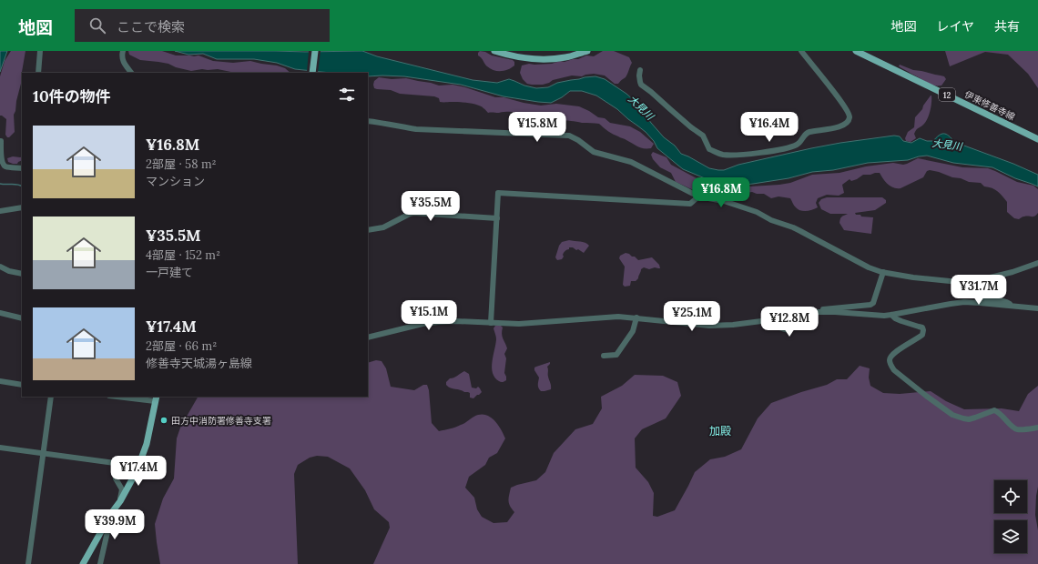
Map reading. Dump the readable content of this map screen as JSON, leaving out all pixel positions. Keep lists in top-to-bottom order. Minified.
{"streets":{"main road":["12","伊東修善寺線"]},"districts":["加殿"],"water":["大見川"],"places":["田方中消防署修善寺支署"],"page":{"header":"地図","search":"ここで検索","nav":["地図","レイヤ","共有"],"heading":"10件の物件","price":["¥15.8M","¥16.4M","¥16.8M","¥35.5M","¥31.7M","¥15.1M","¥25.1M","¥12.8M","¥17.4M","¥39.9M"],"list":[{"name":"¥16.8M","note":"2部屋 · 58 m² · マンション"},{"name":"¥35.5M","note":"4部屋 · 152 m² · 一戸建て"},{"name":"¥17.4M","note":"2部屋 · 66 m² · 修善寺天城湯ヶ島線"}]}}
